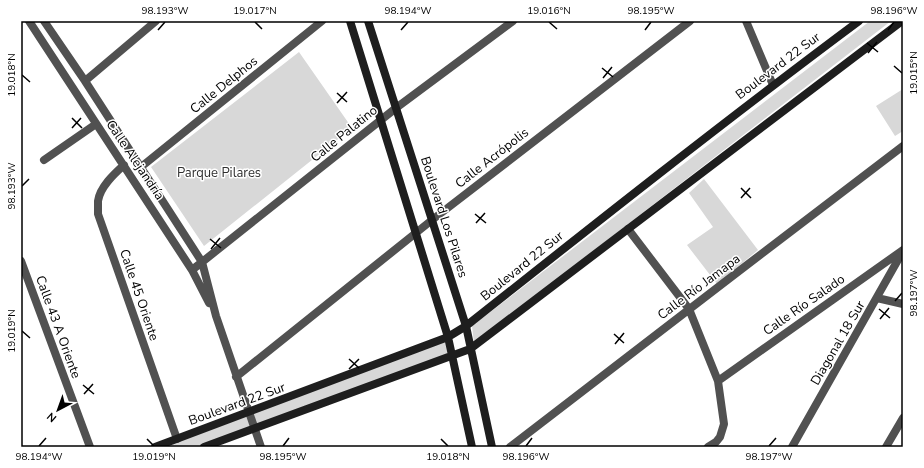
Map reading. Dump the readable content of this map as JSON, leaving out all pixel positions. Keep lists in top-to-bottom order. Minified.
{"streets":{"street":["Boulevard 22 Sur","Calle Delphos","Calle Palatino","Calle Acrópolis","Calle Alejandría","Boulevard Los Pilares","Calle Río Jamapa","Calle 45 Oriente","Calle Río Salado","Calle 43 A Oriente","Diagonal 18 Sur"]},"crossings":[["Boulevard 22 Sur","Calle Alejandría"],["Boulevard 22 Sur","Boulevard Los Pilares"],["Boulevard 22 Sur","Calle 45 Oriente"],["Calle Delphos","Calle Alejandría"],["Calle Palatino","Calle Alejandría"],["Calle Palatino","Boulevard Los Pilares"],["Calle Acrópolis","Calle Alejandría"],["Calle Acrópolis","Boulevard Los Pilares"],["Calle Alejandría","Calle 45 Oriente"],["Calle Río Salado","Diagonal 18 Sur"]],"parks":["Parque Pilares"],"north":"bottom left","coordinates":["98.193°W","19.017°N","98.194°W","19.016°N","98.195°W","98.196°W","19.015°N","19.018°N","98.197°W","19.019°N"]}
